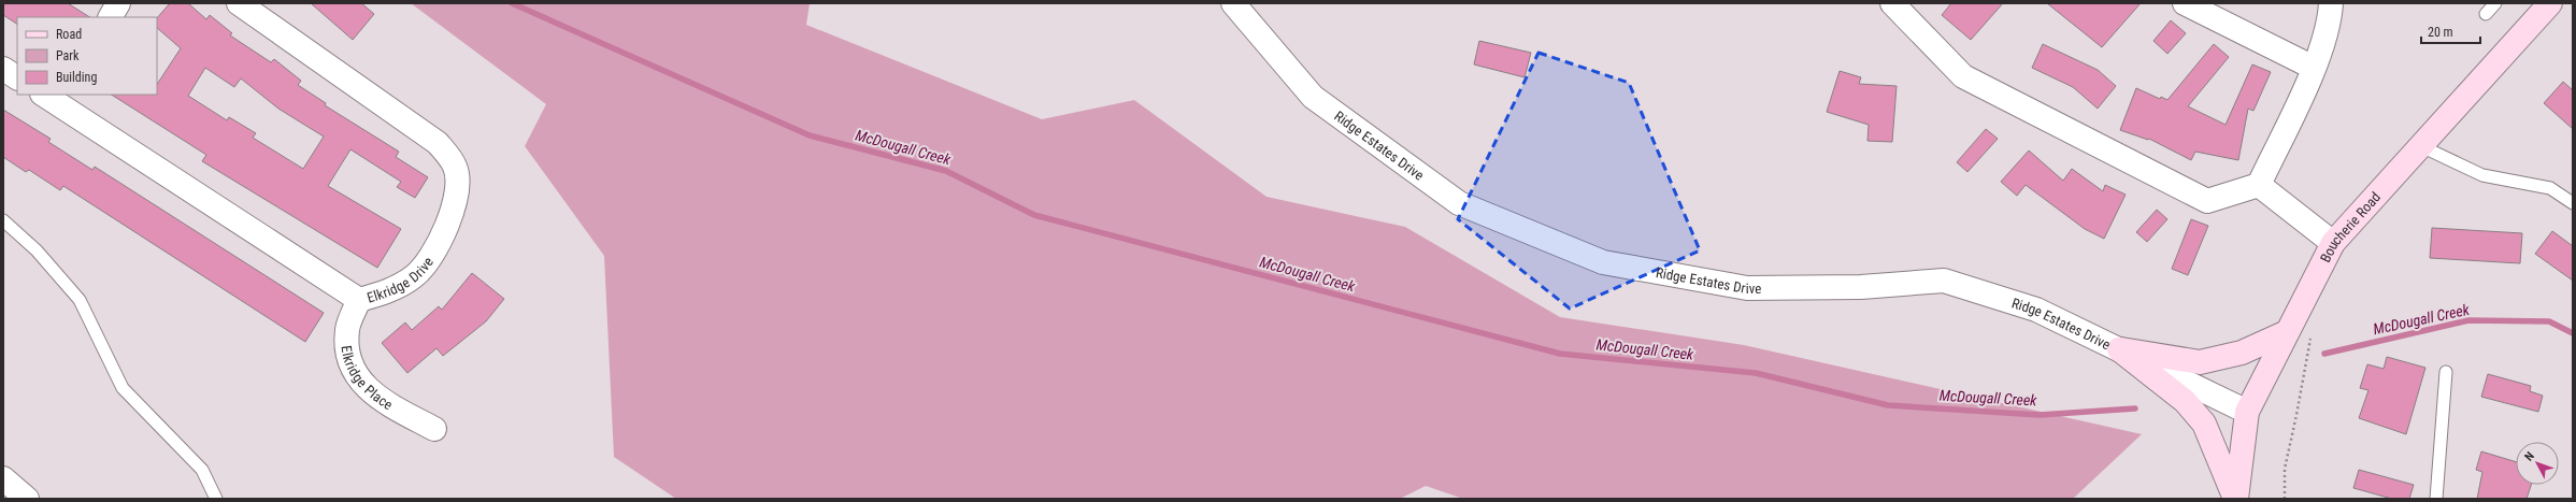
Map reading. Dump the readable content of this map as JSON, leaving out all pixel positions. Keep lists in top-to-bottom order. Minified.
{"streets":{"main road":["Boucherie Road"],"street":["Ridge Estates Drive","Elkridge Drive","Elkridge Place"]},"crossings":[["Ridge Estates Drive","Boucherie Road"],["Elkridge Drive","Elkridge Place"]],"water":["McDougall Creek"],"legend":["Road","Park","Building"],"scale_bar":"20 m","north":"top left"}
